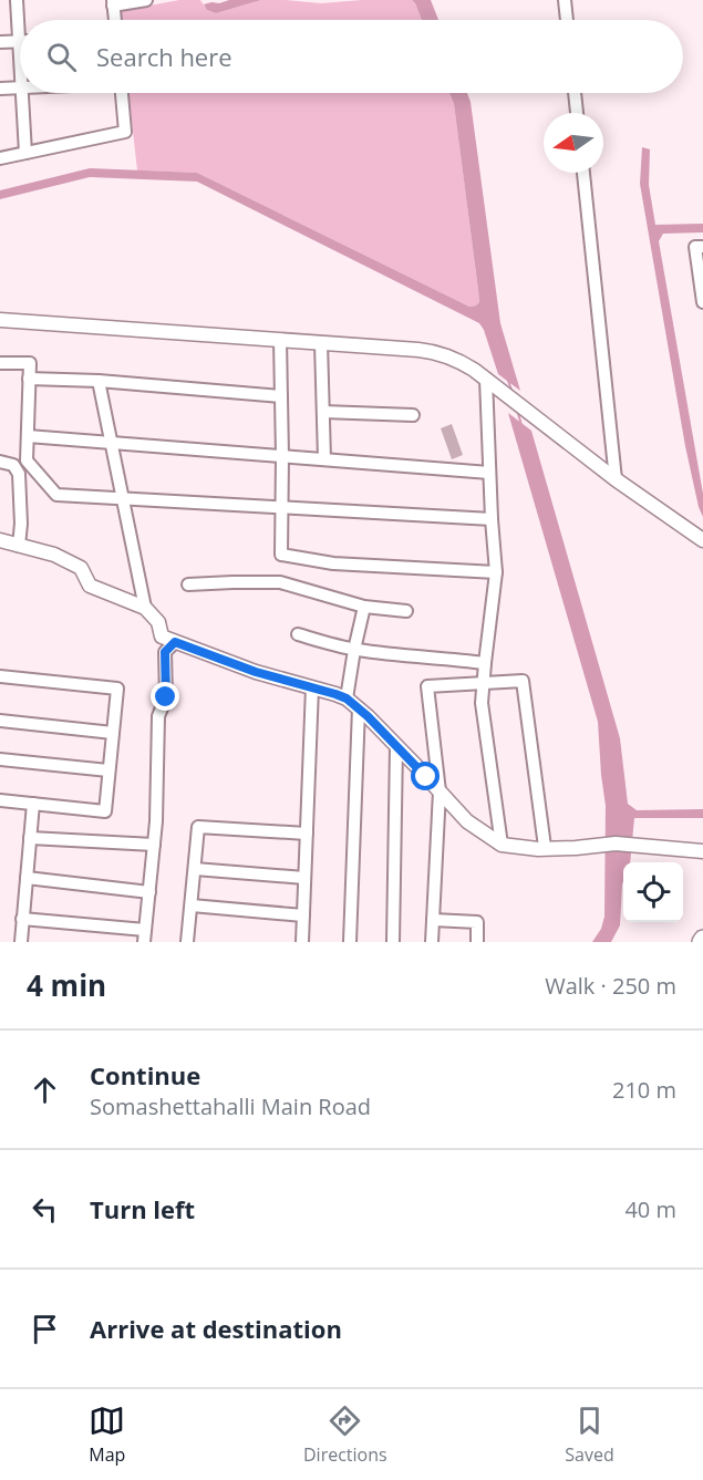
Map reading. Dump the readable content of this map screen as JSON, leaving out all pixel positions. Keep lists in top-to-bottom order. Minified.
{"north":"left","page":{"search":"Search here","heading":["4 min","Walk · 250 m"],"list":[["Continue","Somashettahalli Main Road","210 m"],["Turn left","40 m"],"Arrive at destination"],"nav":["Map","Directions","Saved"]}}
